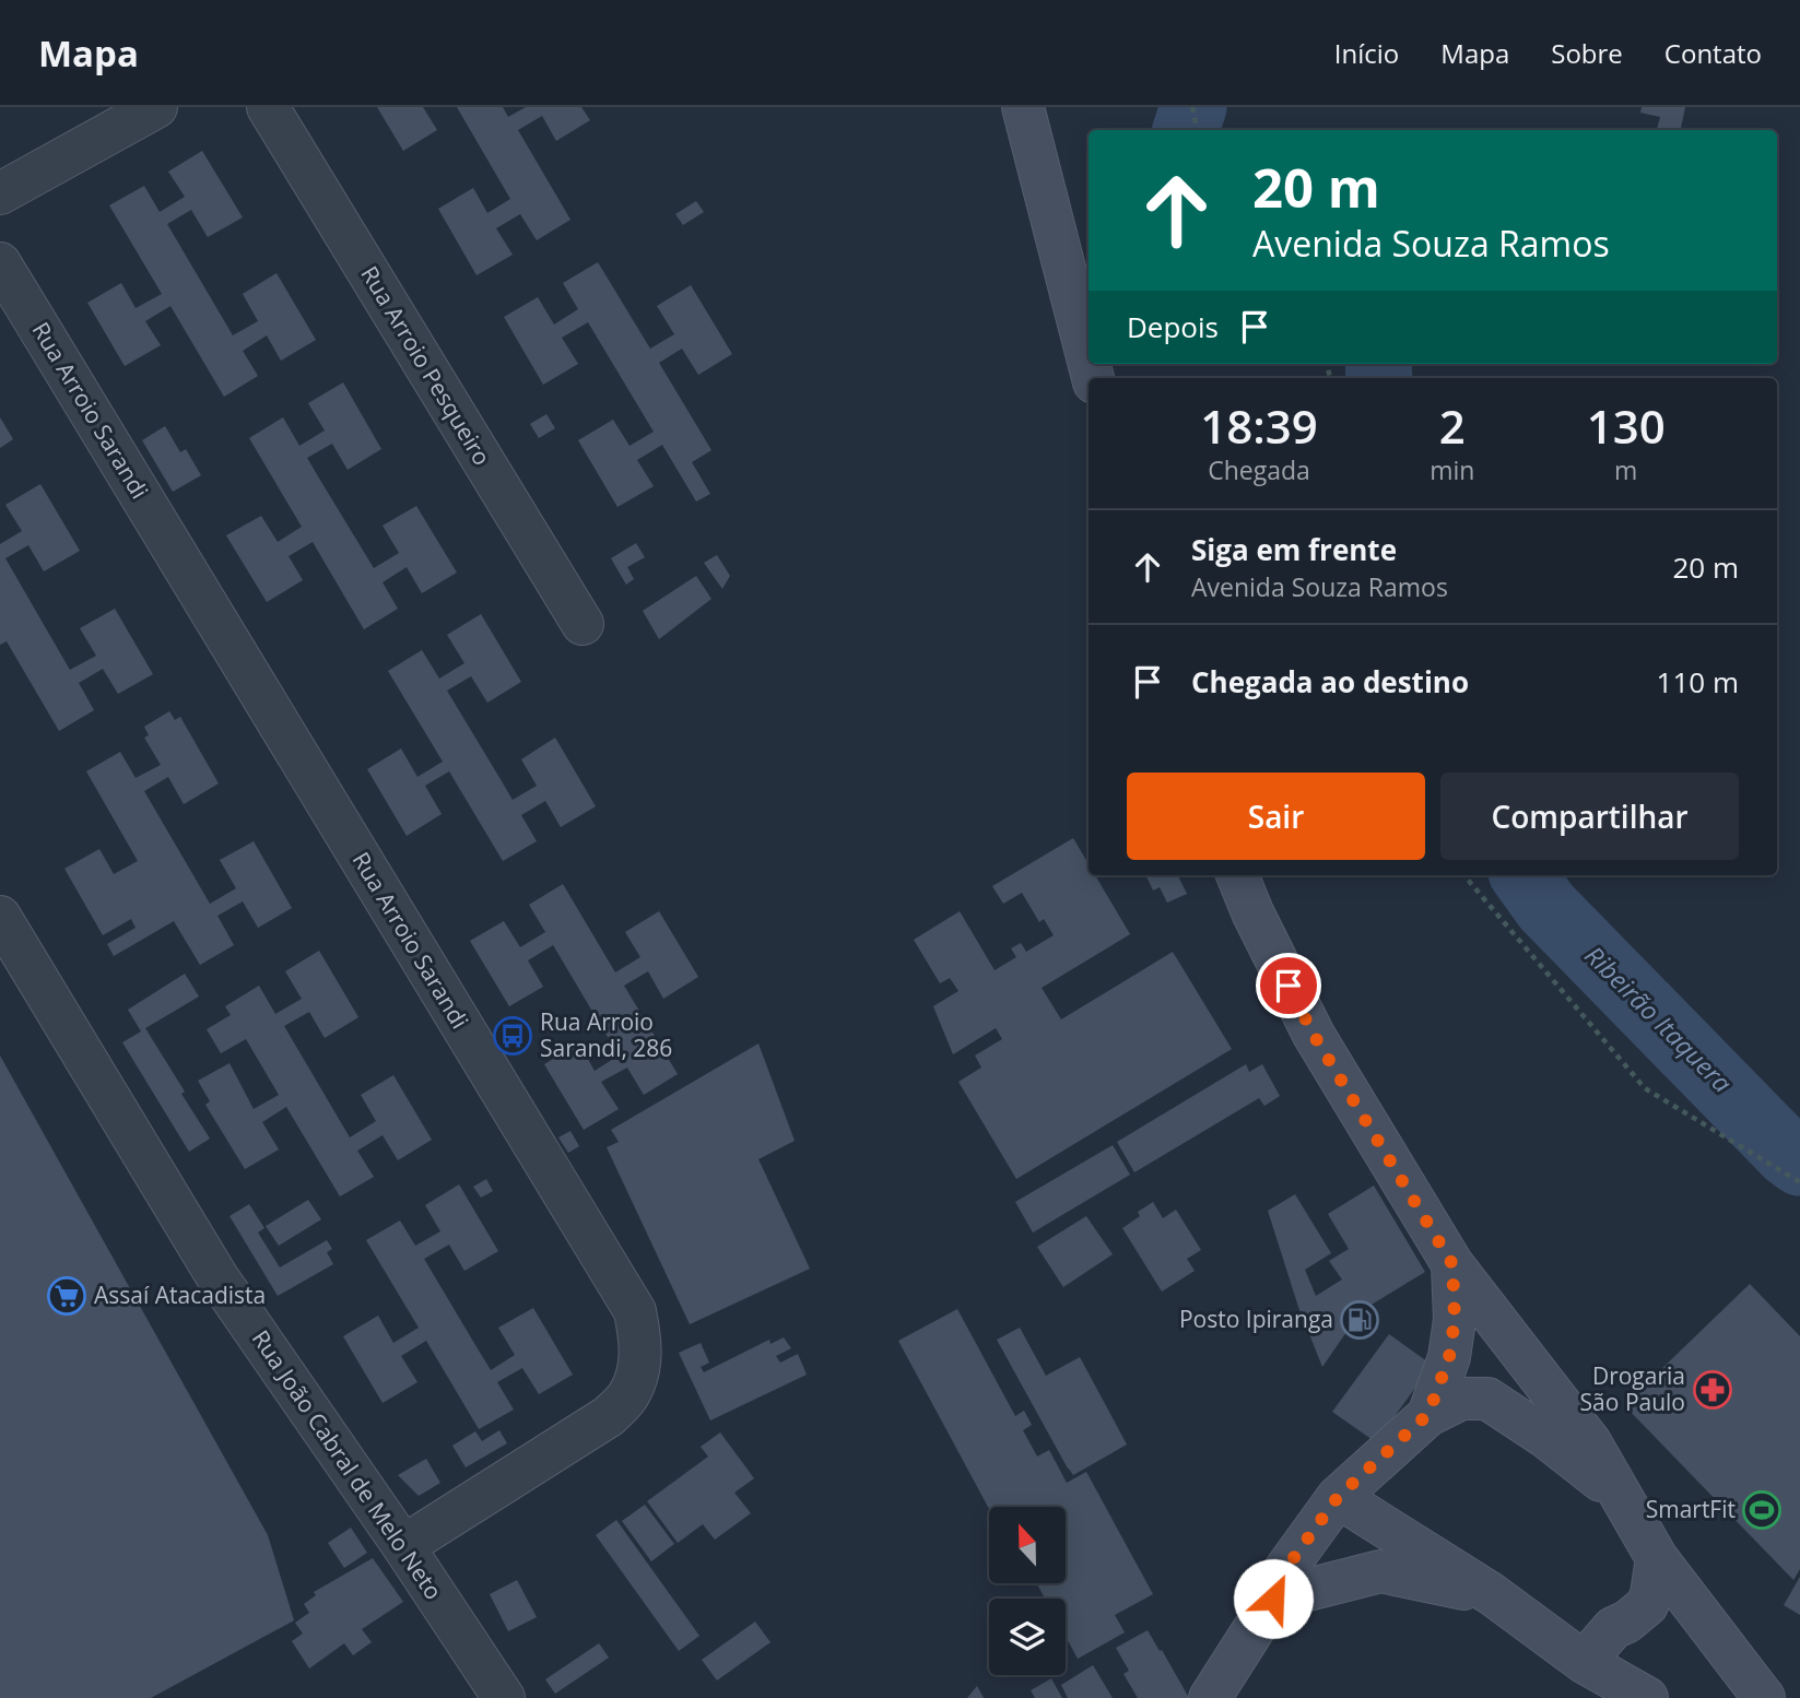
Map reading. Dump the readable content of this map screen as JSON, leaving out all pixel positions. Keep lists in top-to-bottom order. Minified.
{"streets":{"street":["Rua Arroio Pesqueiro","Rua Arroio Sarandi","Rua João Cabral de Melo Neto"]},"crossings":[["Rua Arroio Sarandi","Rua João Cabral de Melo Neto"]],"water":["Ribeirão Itaquera"],"places":{"bus stop":["Rua Arroio Sarandi, 286"],"supermarket":["Assaí Atacadista"],"fuel station":["Posto Ipiranga"],"pharmacy":["Drogaria São Paulo"],"sports":["SmartFit"]},"north":"top","page":{"header":"Mapa","nav":["Início","Mapa","Sobre","Contato"],"turn":["20 m","Avenida Souza Ramos"],"then":"Depois","eta":["18:39","Chegada","2","min","130","m"],"list":[{"name":"Siga em frente","note":"Avenida Souza Ramos","value":"20 m"},{"name":"Chegada ao destino","value":"110 m"}],"buttons":["Sair","Compartilhar"]}}
